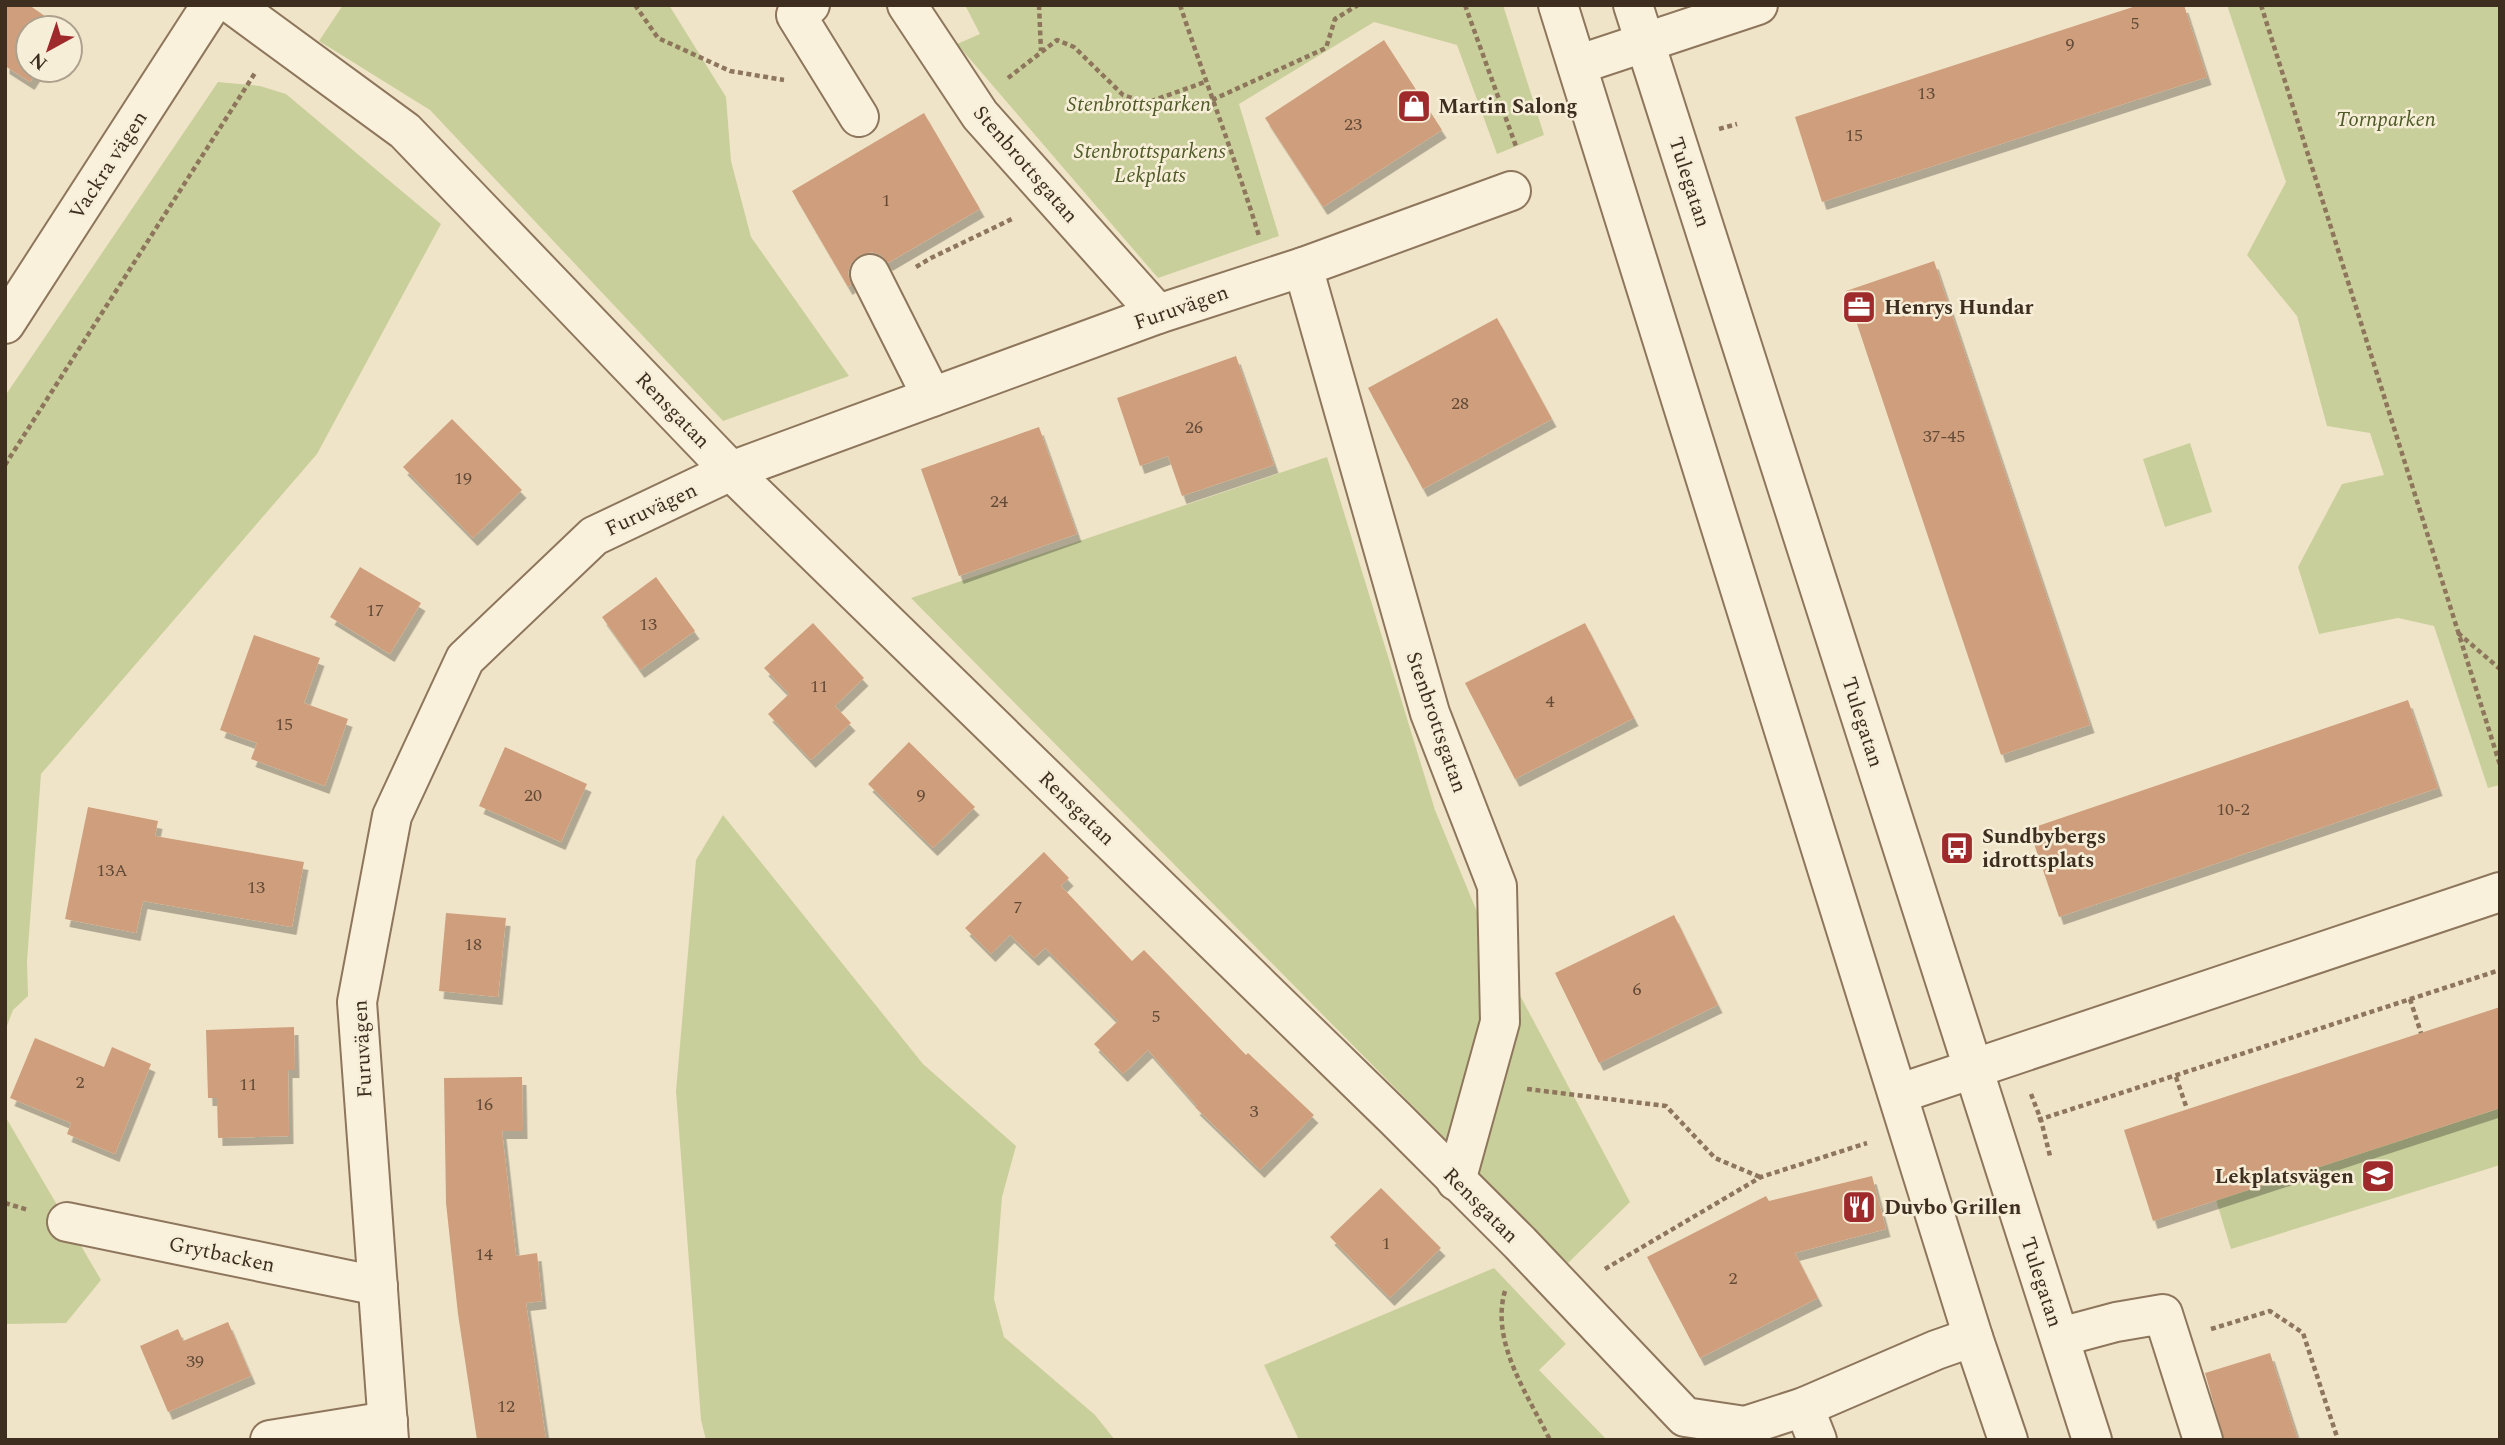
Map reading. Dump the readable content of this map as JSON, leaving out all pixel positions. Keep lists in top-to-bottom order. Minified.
{"streets":{"street":["Stenbrottsgatan","Vackra vägen","Tulegatan","Furuvägen","Rensgatan","Grytbacken"]},"crossings":[["Stenbrottsgatan","Furuvägen"],["Stenbrottsgatan","Rensgatan"],["Furuvägen","Rensgatan"],["Furuvägen","Grytbacken"]],"parks":["Stenbrottsparken","Tornparken","Stenbrottsparkens Lekplats"],"places":{"shop":["Martin Salong"],"office":["Henrys Hundar"],"bus stop":["Sundbybergs idrottsplats"],"school or university":["Lekplatsvägen"],"restaurant":["Duvbo Grillen"]},"house_numbers":["5","9","13","23","15","1","28","26","37-45","19","24","17","13","11","4","15","20","9","10-2","13A","13","7","18","6","5","2","11","16","3","1","14","2","39","12"],"north":"bottom left"}
